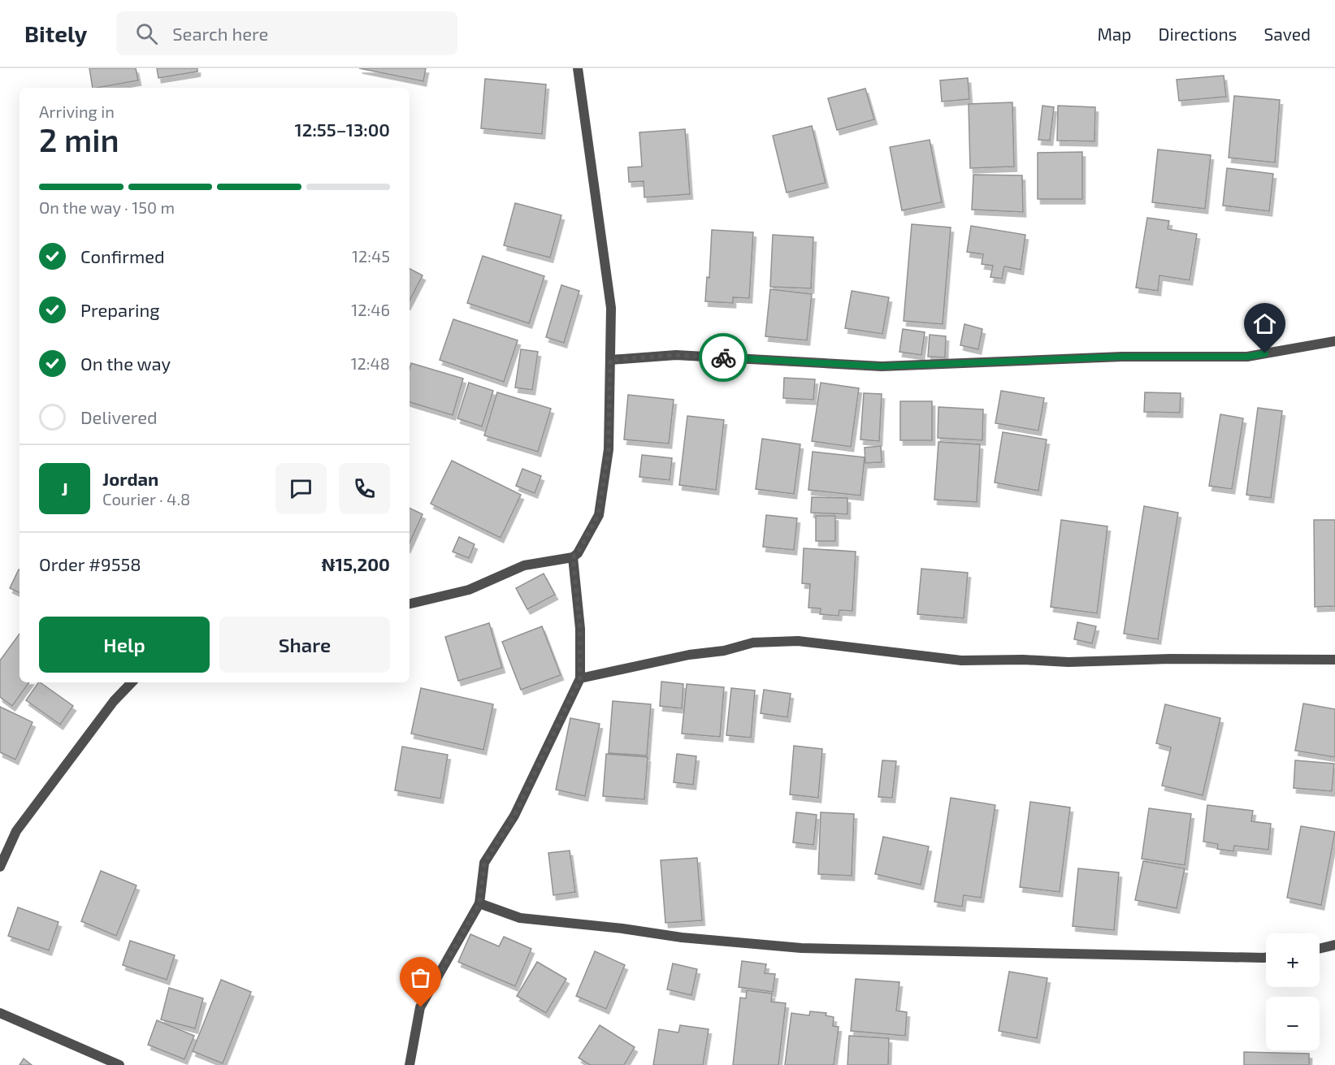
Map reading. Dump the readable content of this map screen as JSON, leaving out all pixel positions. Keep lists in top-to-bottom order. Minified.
{"page":{"header":"Bitely","search":"Search here","nav":["Map","Directions","Saved"],"heading":["2 min","Arriving in","12:55–13:00"],"panel":["Jordan","Courier · 4.8","Order #9558","₦15,200"],"bar":"On the way · 150 m","list":[["Confirmed","12:45"],["Preparing","12:46"],["On the way","12:48"],"Delivered"],"round":"J","buttons":["Help","Share"],"map_buttons":["+","−"]}}
